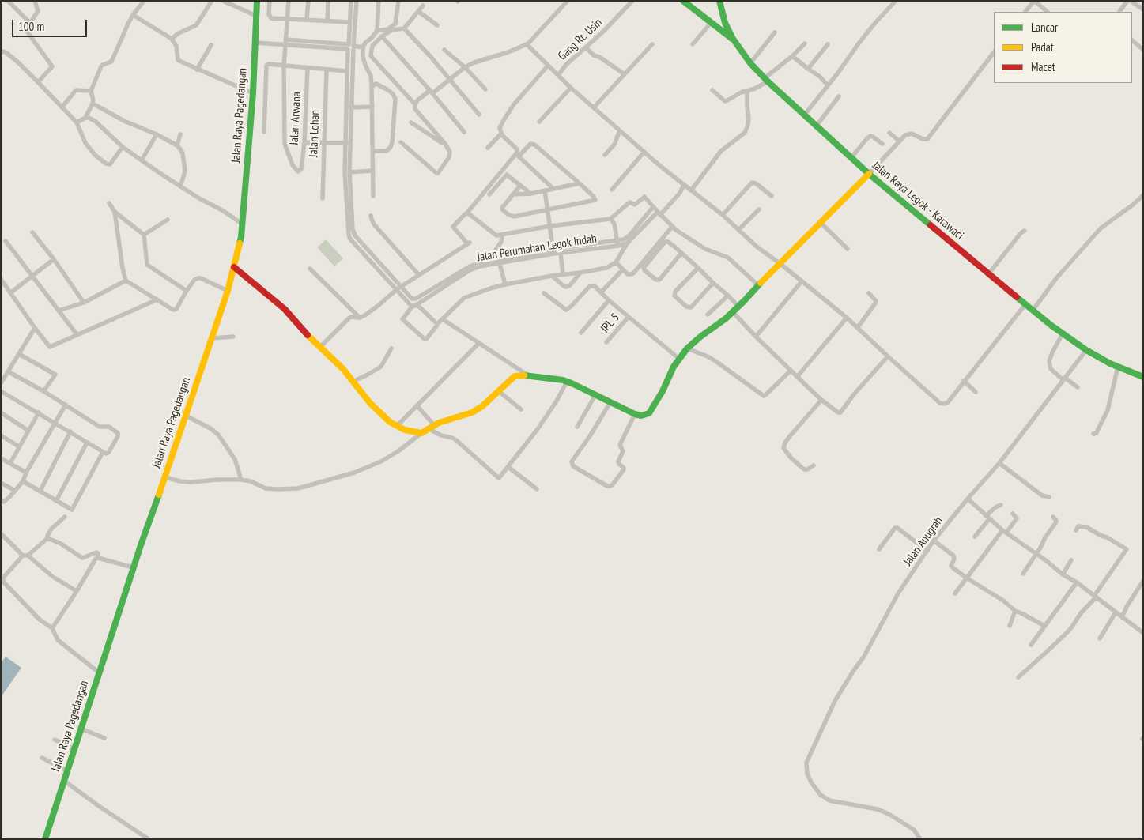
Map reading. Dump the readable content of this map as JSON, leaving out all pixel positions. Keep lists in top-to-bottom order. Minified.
{"streets":{"street":["Gang Rt. Usin","Jalan Raya Pagedangan","Jalan Arwana","Jalan Lohan","Jalan Raya Legok - Karawaci","Jalan Perumahan Legok Indah","IPL 5","Jalan Anugrah"]},"crossings":[["Jalan Raya Legok - Karawaci","Jalan Anugrah"]],"legend":["Lancar","Padat","Macet"],"scale_bar":"100 m"}
